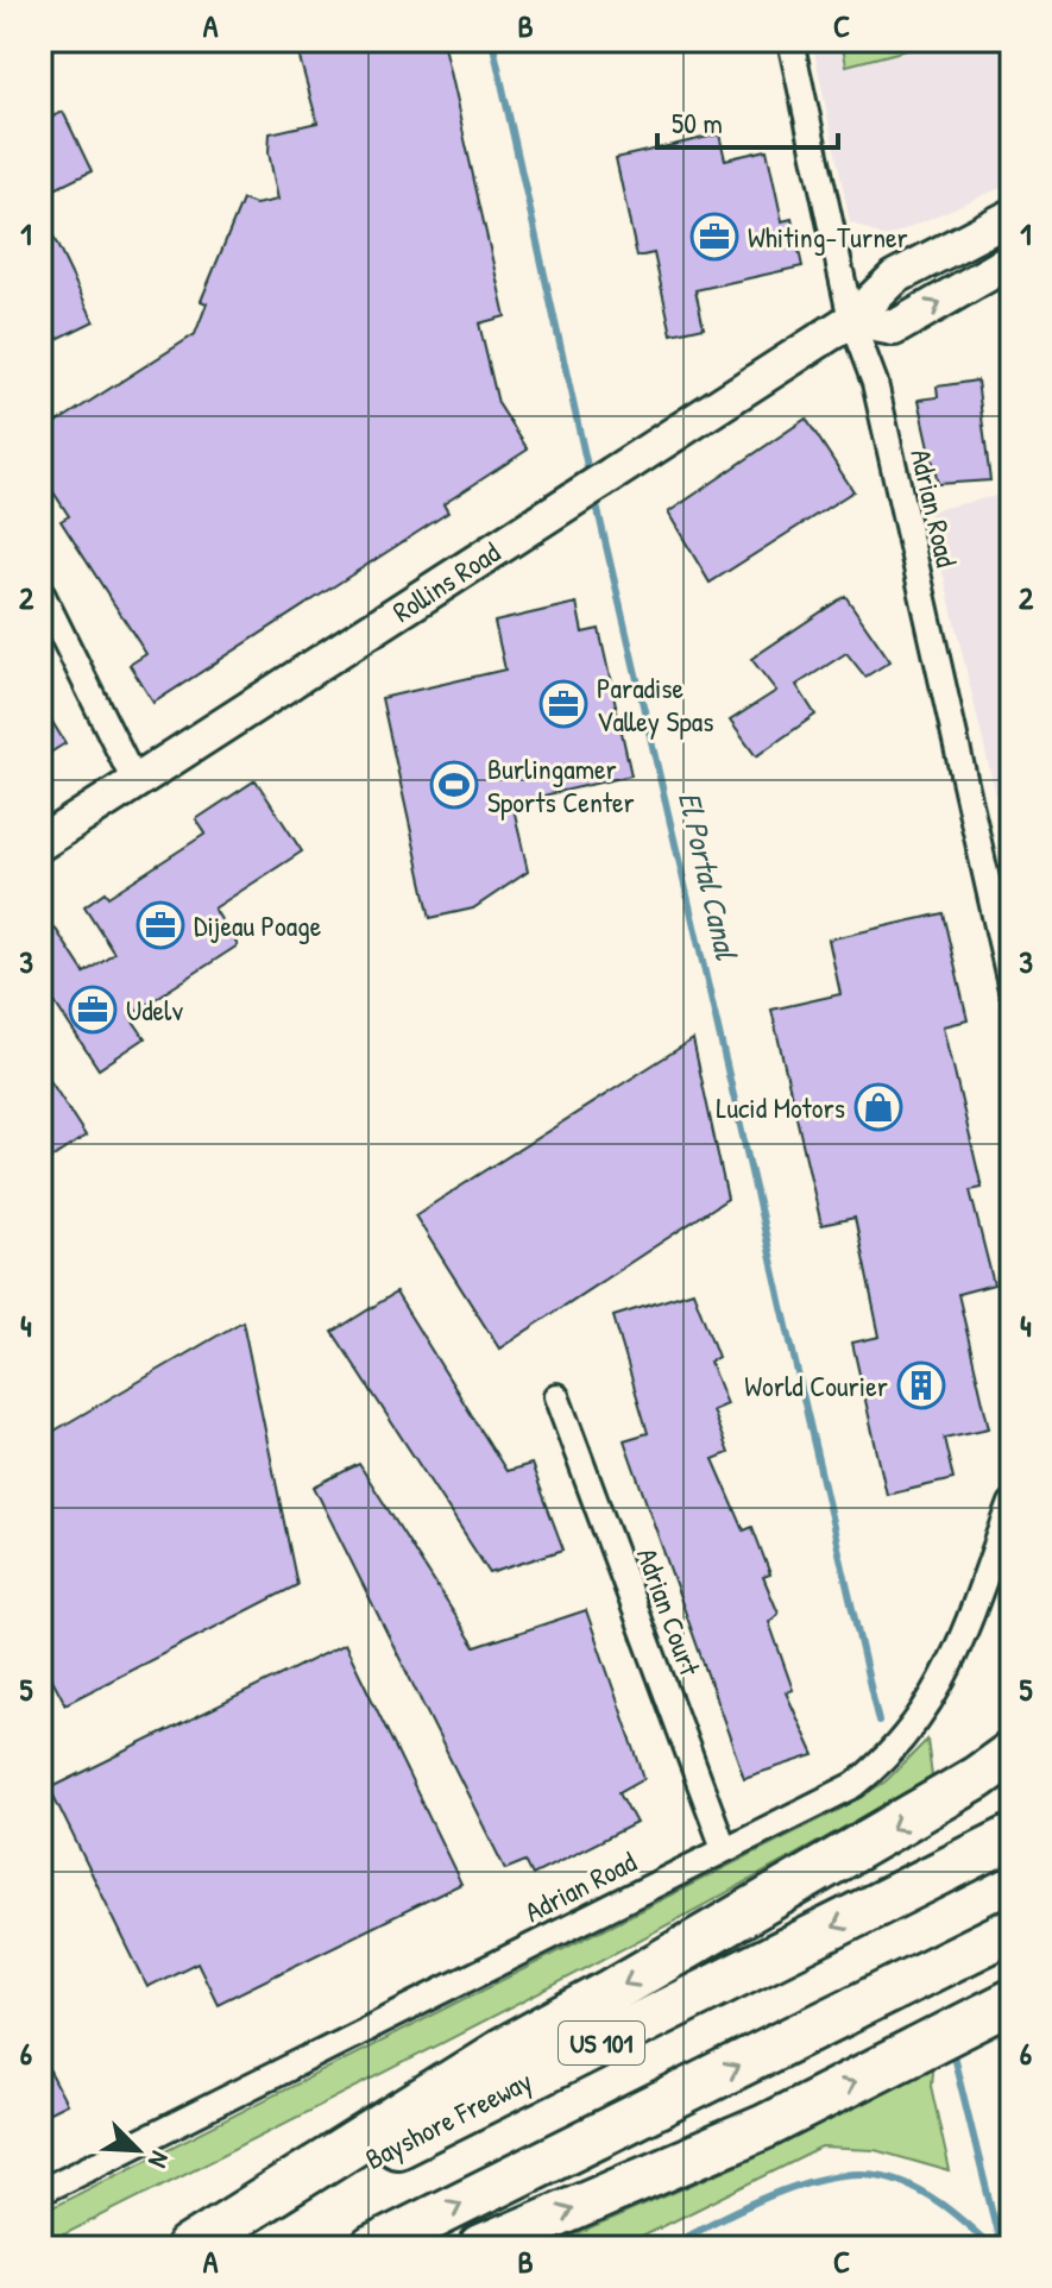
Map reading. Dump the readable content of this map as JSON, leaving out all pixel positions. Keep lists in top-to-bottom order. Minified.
{"streets":{"highway":["US 101","Bayshore Freeway"],"main road":["Rollins Road"],"street":["Adrian Road","Adrian Court"]},"crossings":[["Adrian Road","Rollins Road"],["Adrian Road","Adrian Court"]],"water":["El Portal Canal"],"places":{"office":["Whiting-Turner","Paradise Valley Spas","Dijeau Poage","Udelv"],"sports":["Burlingamer Sports Center"],"shop":["Lucid Motors"],"building":["World Courier"]},"scale_bar":"50 m","north":"bottom right","grid":{"columns":["A","B","C"],"rows":["1","2","3","4","5","6"]}}
